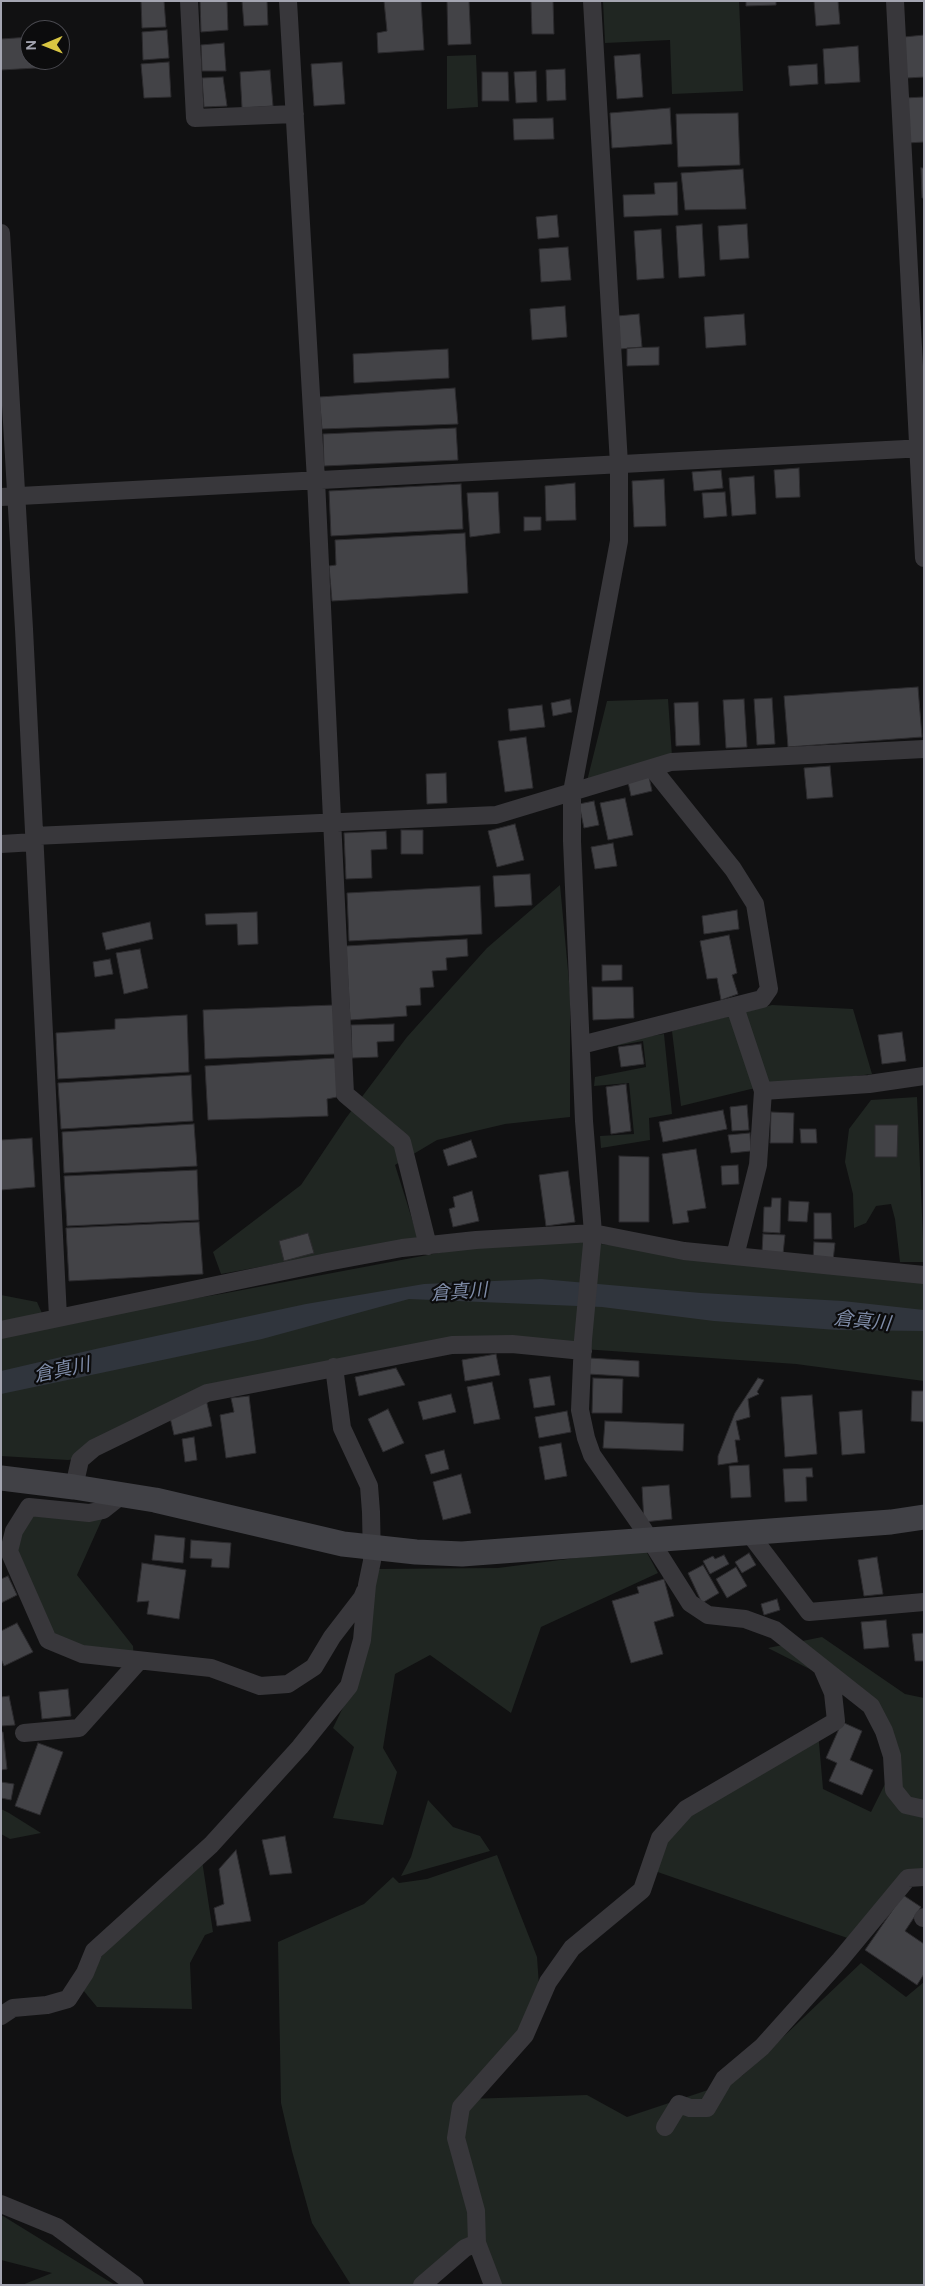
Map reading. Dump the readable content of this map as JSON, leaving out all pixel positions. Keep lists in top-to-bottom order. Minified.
{"water":["倉真川"],"north":"left"}
